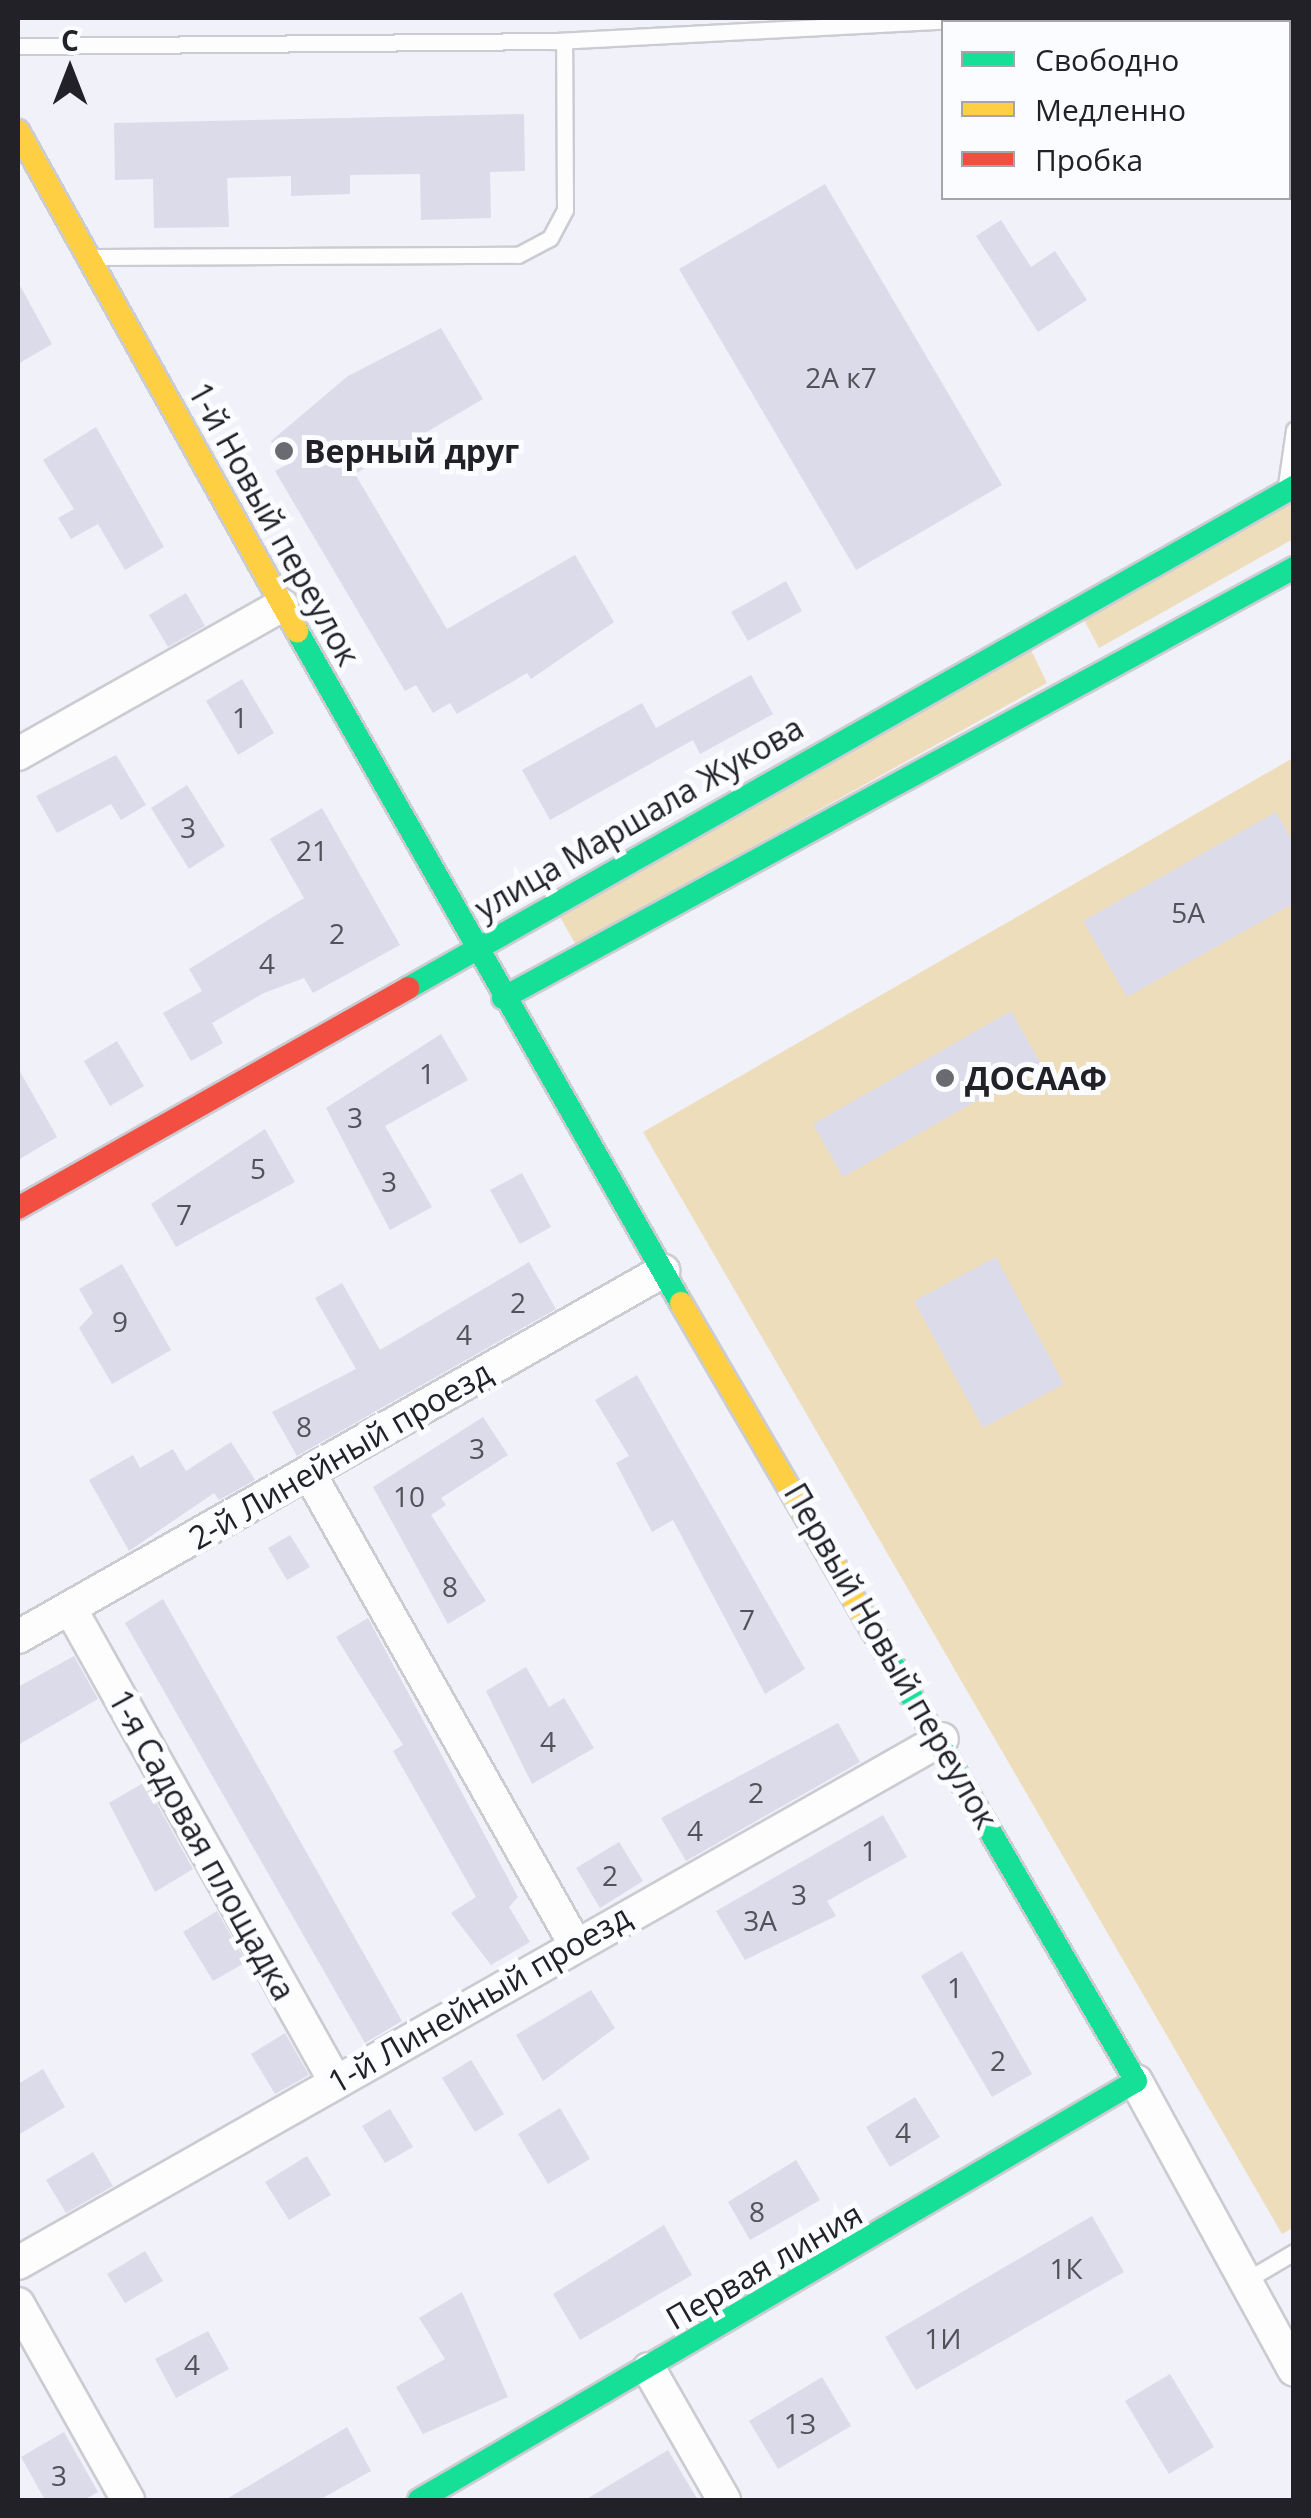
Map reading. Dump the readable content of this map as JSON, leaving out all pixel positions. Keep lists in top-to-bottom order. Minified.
{"streets":{"main road":["1-й Новый переулок","улица Маршала Жукова","Первый Новый переулок","Первая линия"],"street":["2-й Линейный проезд","1-я Садовая площадка","1-й Линейный проезд"]},"crossings":[["1-й Новый переулок","улица Маршала Жукова"],["1-й Новый переулок","Первый Новый переулок"],["улица Маршала Жукова","Первый Новый переулок"],["2-й Линейный проезд","Первый Новый переулок"],["2-й Линейный проезд","1-я Садовая площадка"],["Первый Новый переулок","1-й Линейный проезд"],["Первый Новый переулок","Первая линия"],["1-я Садовая площадка","1-й Линейный проезд"]],"places":["Верный друг","ДОСААФ"],"house_numbers":["2А к7","1","3","21","5А","2","4","1","3","5","3","7","2","9","4","8","3","10","8","7","4","2","4","1","2","3","3А","1","2","4","8","1К","1И","4","1З","3"],"legend":["Свободно","Медленно","Пробка"],"north":"top"}
